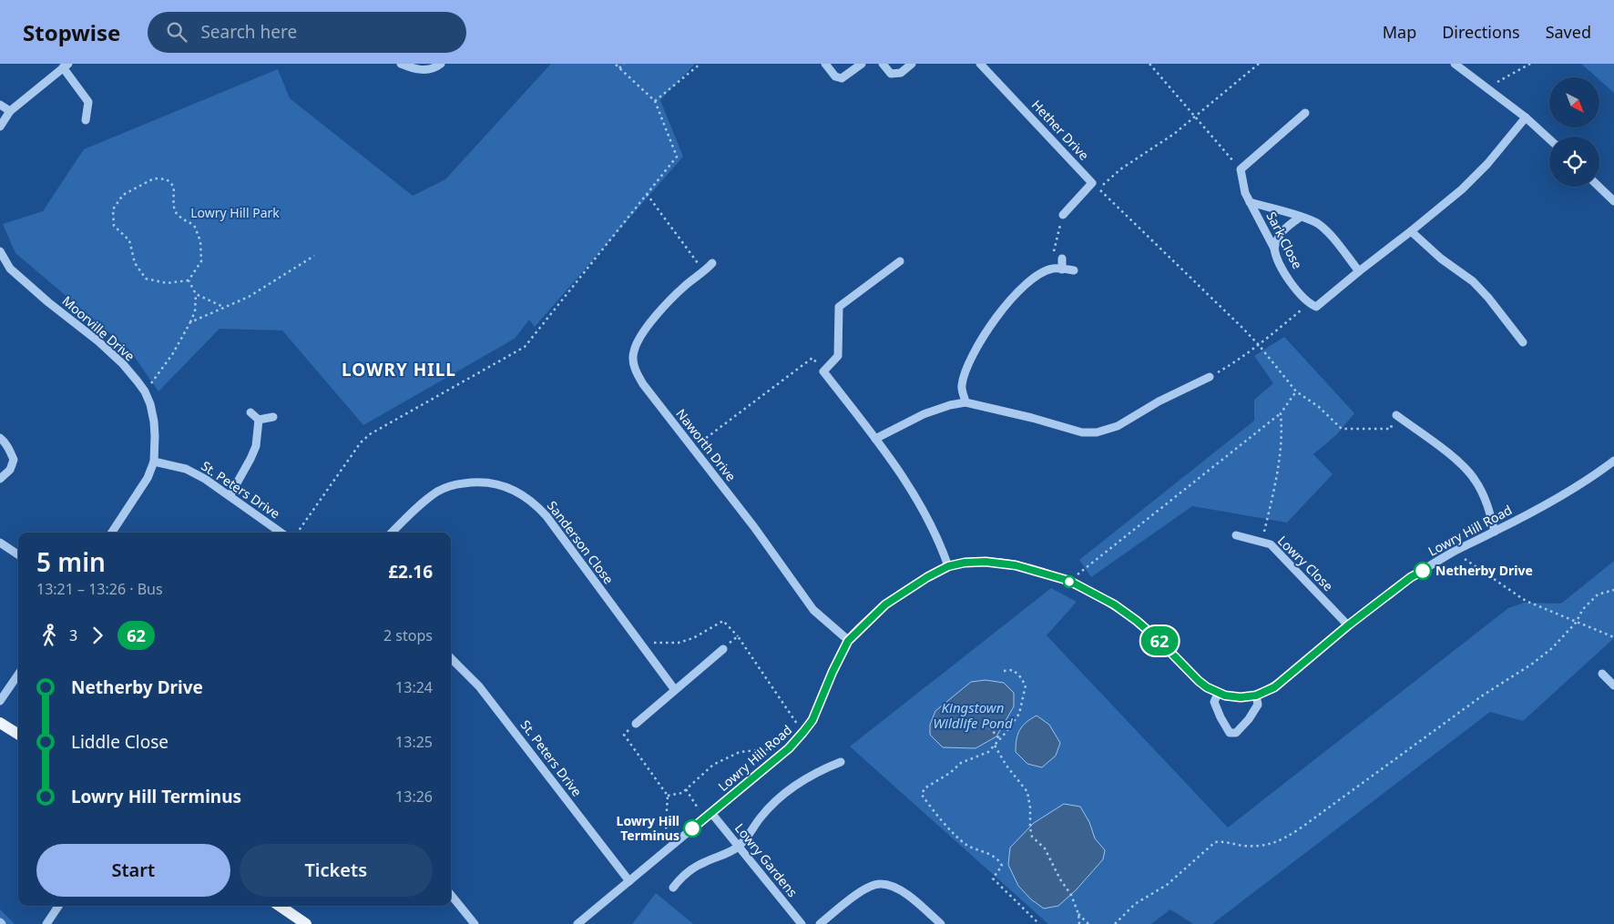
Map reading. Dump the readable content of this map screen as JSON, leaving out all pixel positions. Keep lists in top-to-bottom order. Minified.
{"streets":{"street":["Hether Drive","Sark Close","Moorville Drive","Naworth Drive","St. Peters Drive","Lowry Hill Road","Sanderson Close","Lowry Close","Lowry Gardens"]},"crossings":[["Moorville Drive","St. Peters Drive"],["Naworth Drive","Lowry Hill Road"],["St. Peters Drive","Lowry Hill Road"],["Lowry Hill Road","Lowry Close"],["Lowry Hill Road","Lowry Gardens"]],"districts":["LOWRY HILL"],"water":["Kingstown Wildlife Pond"],"parks":["Lowry Hill Park"],"places":["Netherby Drive","Lowry Hill Terminus"],"lines":["bus line 62"],"north":"bottom right","page":{"header":"Stopwise","search":"Search here","nav":["Map","Directions","Saved"],"on_map":"62","heading":["5 min","13:21 – 13:26 · Bus","£2.16"],"legs":["3","62","2 stops"],"list":[{"name":"Netherby Drive","value":"13:24"},{"name":"Liddle Close","value":"13:25"},{"name":"Lowry Hill Terminus","value":"13:26"}],"buttons":["Start","Tickets"]}}
